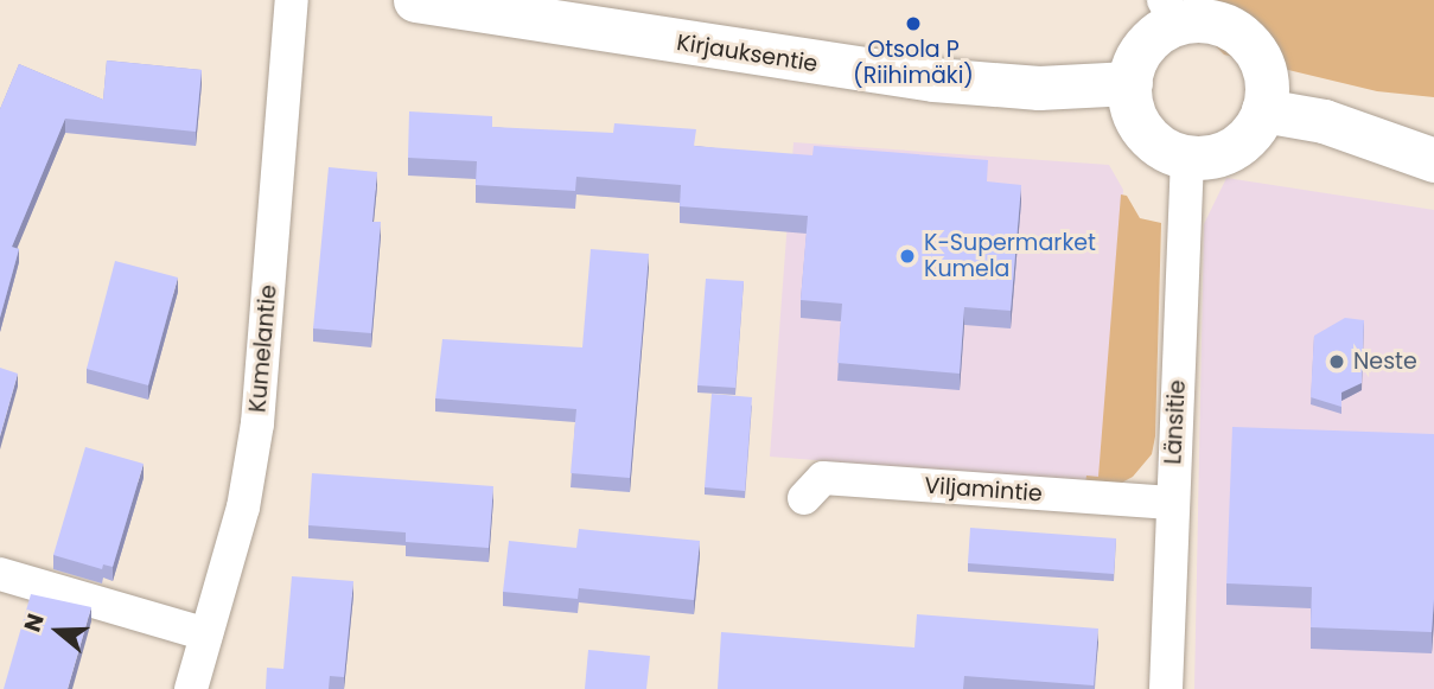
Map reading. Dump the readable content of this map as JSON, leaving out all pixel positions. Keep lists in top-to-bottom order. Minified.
{"streets":{"street":["Kirjauksentie","Kumelantie","Länsitie","Viljamintie"]},"crossings":[["Kirjauksentie","Länsitie"],["Länsitie","Viljamintie"]],"places":["Otsola P (Riihimäki)","K-Supermarket Kumela","Neste"],"north":"left"}
